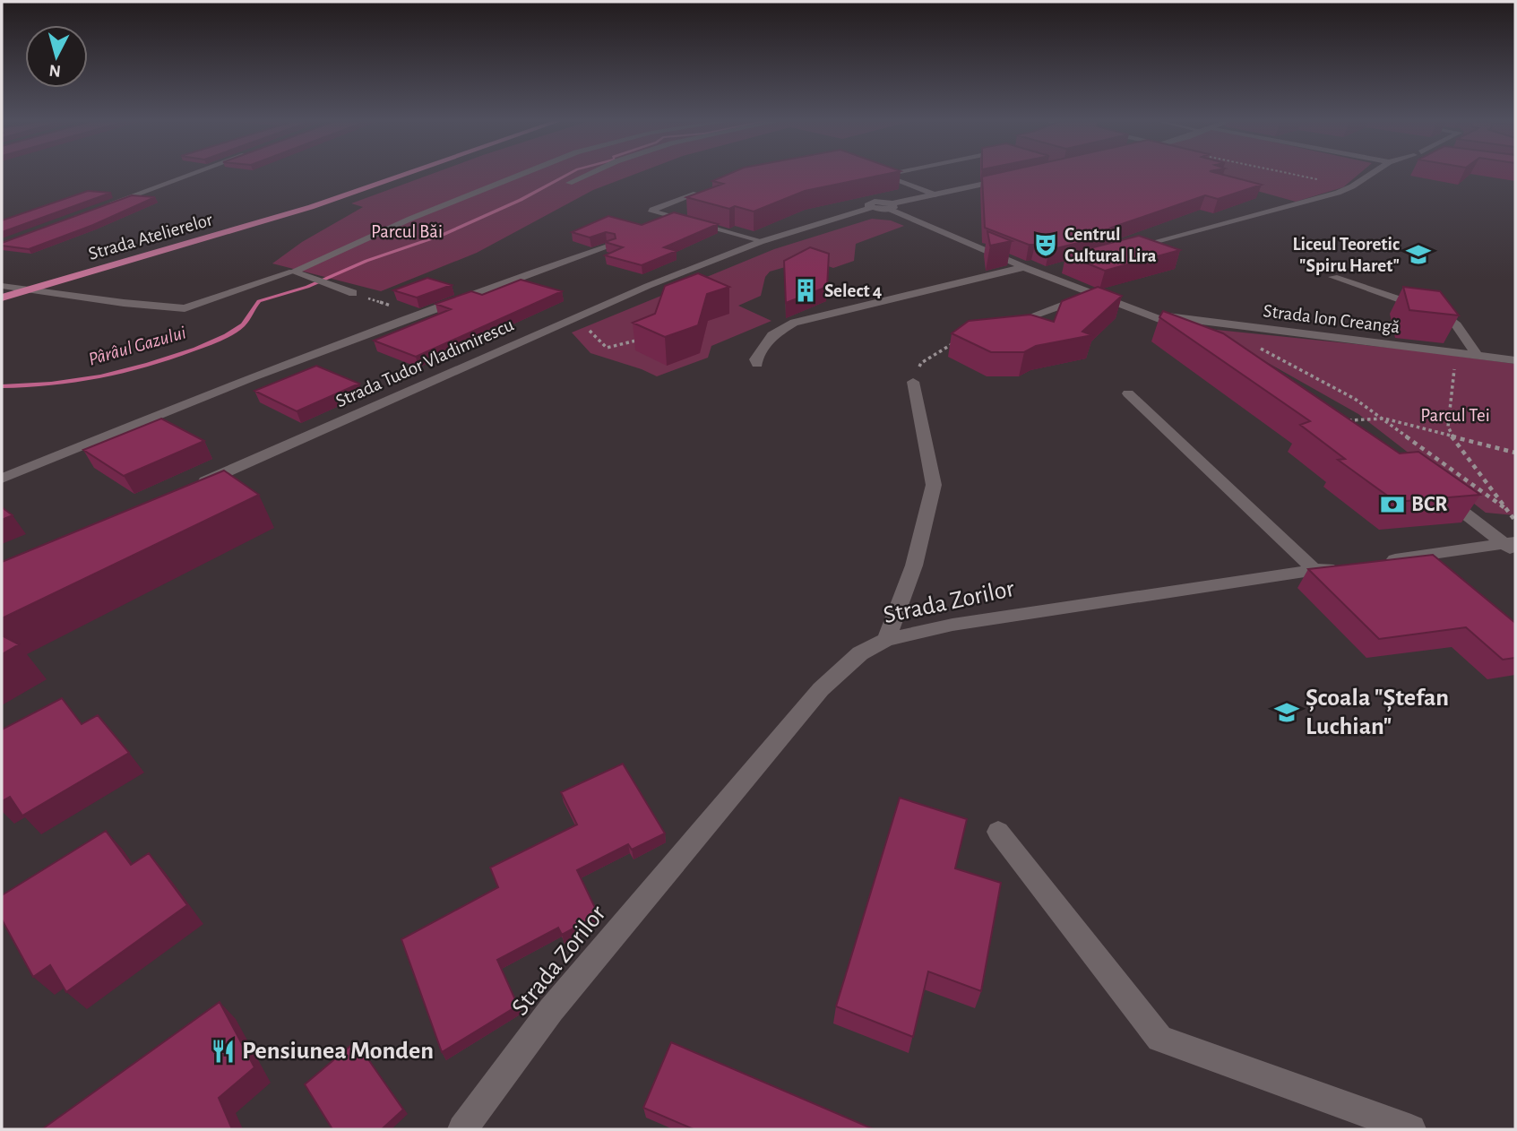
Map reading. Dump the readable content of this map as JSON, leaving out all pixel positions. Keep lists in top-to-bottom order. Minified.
{"streets":{"main road":["Strada Atelierelor"],"street":["Strada Ion Creangă","Strada Tudor Vladimirescu","Strada Zorilor"]},"crossings":[["Strada Ion Creangă","Strada Tudor Vladimirescu"]],"water":["Pârâul Gazului"],"parks":["Parcul Băi","Parcul Tei"],"places":{"theatre":["Centrul Cultural Lira"],"school or university":["Liceul Teoretic \"Spiru Haret\"","Școala \"Ștefan Luchian\""],"building":["Select 4"],"bank":["BCR"],"restaurant":["Pensiunea Monden"]},"north":"bottom"}
